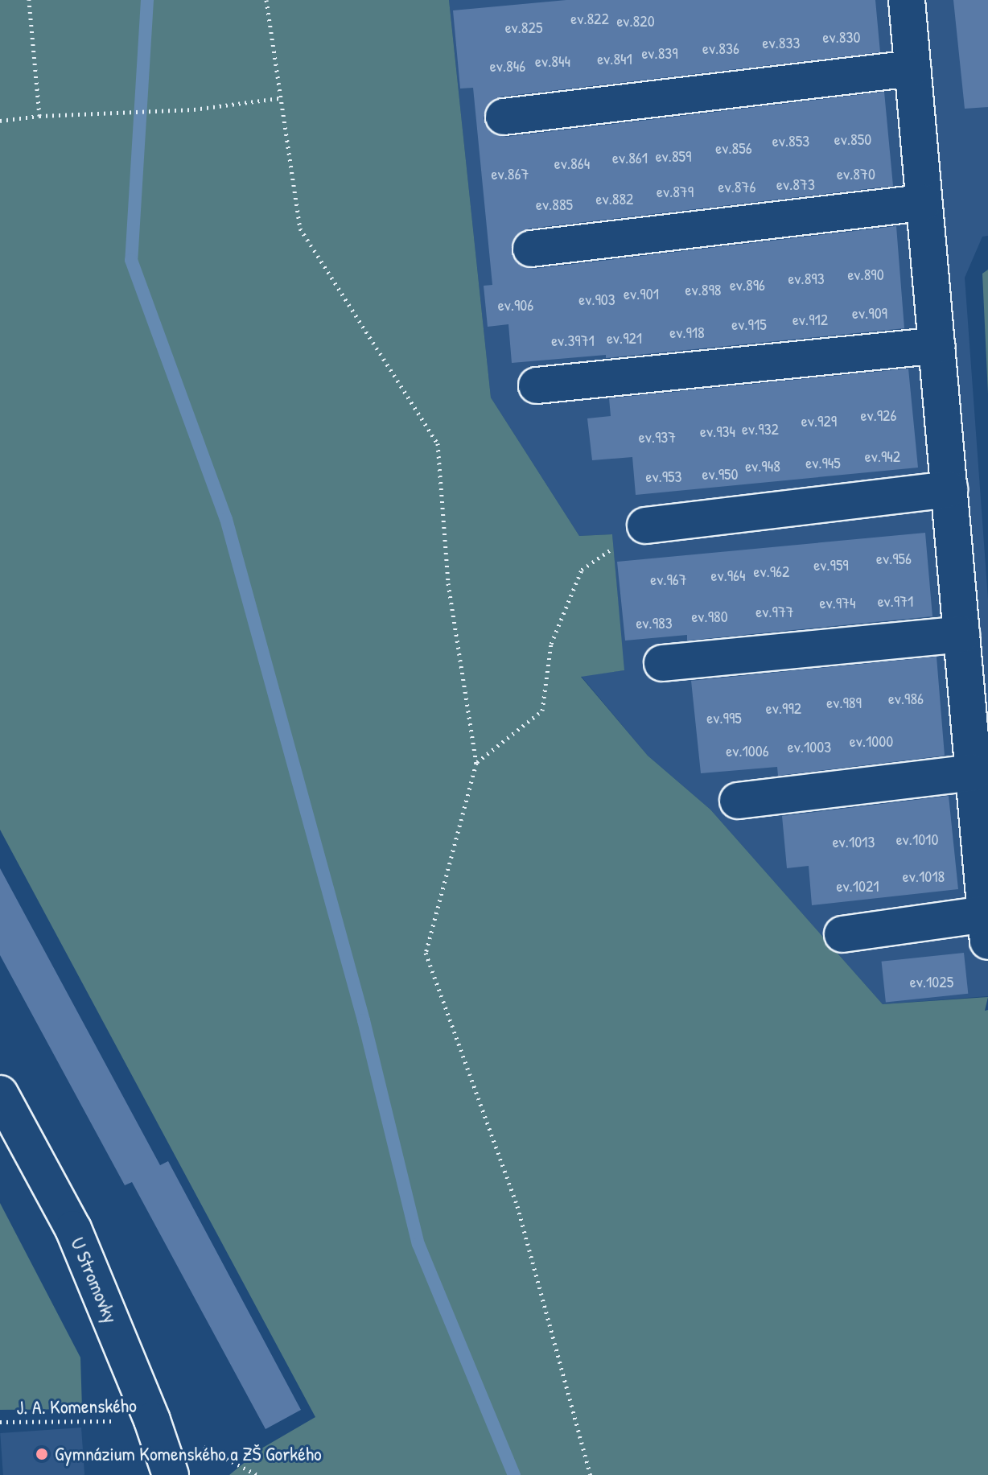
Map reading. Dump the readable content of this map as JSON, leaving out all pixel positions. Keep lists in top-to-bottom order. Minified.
{"streets":{"street":["U Stromovky"],"path":["J. A. Komenského"]},"crossings":[["U Stromovky","J. A. Komenského"]],"places":["Gymnázium Komenského a ZŠ Gorkého"],"house_numbers":["ev.822","ev.820","ev.825","ev.830","ev.833","ev.836","ev.839","ev.841","ev.844","ev.846","ev.850","ev.853","ev.856","ev.859","ev.861","ev.864","ev.867","ev.870","ev.873","ev.876","ev.879","ev.882","ev.885","ev.890","ev.893","ev.896","ev.898","ev.901","ev.903","ev.906","ev.909","ev.912","ev.915","ev.918","ev.921","ev.3971","ev.926","ev.929","ev.932","ev.934","ev.937","ev.942","ev.945","ev.948","ev.950","ev.953","ev.956","ev.959","ev.962","ev.964","ev.967","ev.971","ev.974","ev.977","ev.980","ev.983","ev.986","ev.989","ev.992","ev.995","ev.1000","ev.1003","ev.1006","ev.1010","ev.1013","ev.1018","ev.1021","ev.1025"]}
